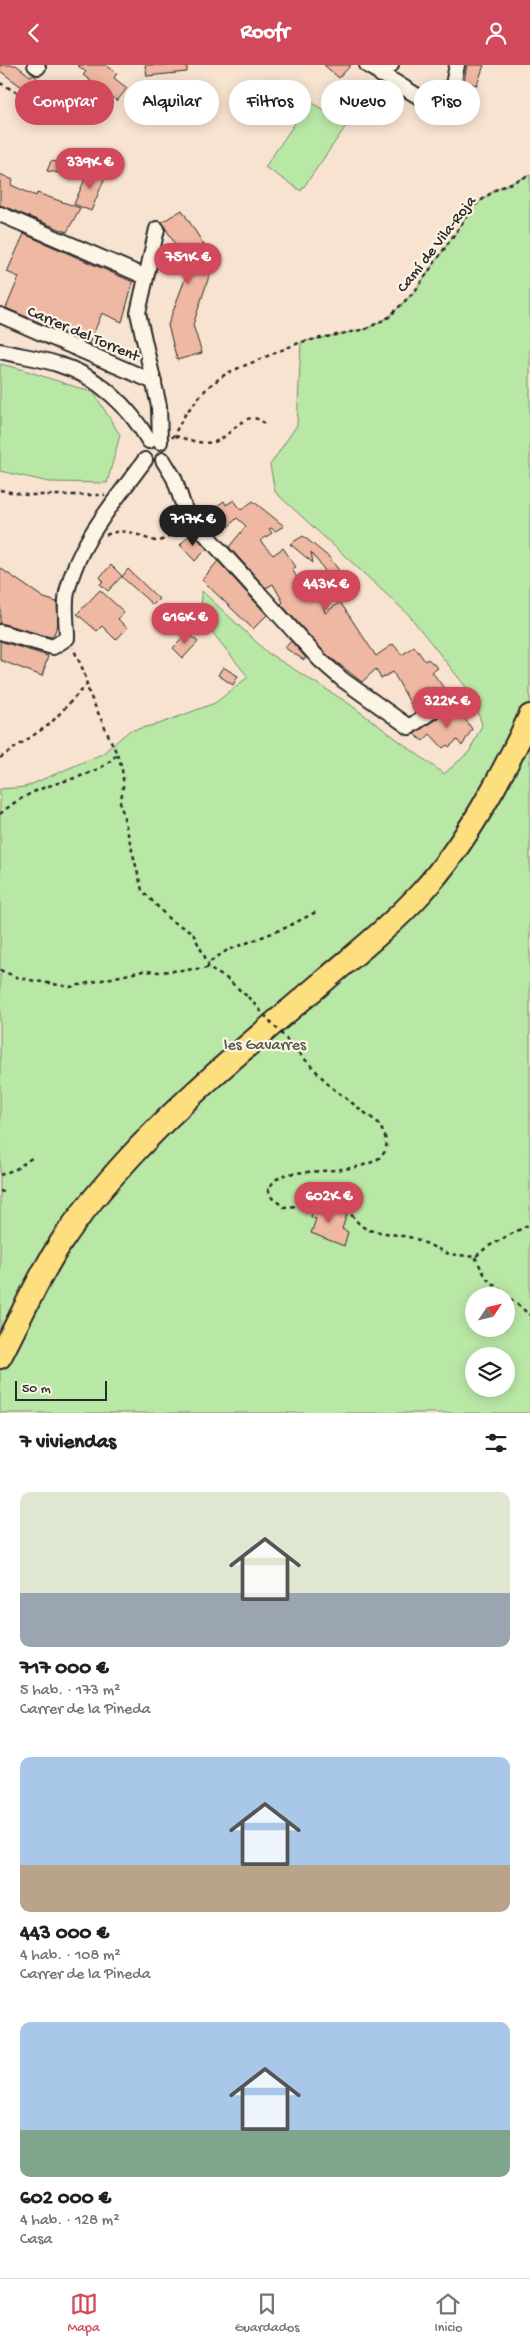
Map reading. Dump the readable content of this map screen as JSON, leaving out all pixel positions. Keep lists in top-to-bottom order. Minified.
{"streets":{"street":["Carrer del Torrent"],"path":["Camí de Vila-Roja"]},"parks":["les Gavarres"],"scale_bar":"50 m","north":"top right","page":{"header":"Roofr","chip":["Comprar","Alquilar","Filtros","Nuevo","Piso"],"price":["339K €","751K €","717K €","443K €","616K €","322K €","602K €"],"scale":"50 m","heading":"7 viviendas","list":[{"name":"717 000 €","note":"5 hab. · 173 m² · Carrer de la Pineda"},{"name":"443 000 €","note":"4 hab. · 108 m² · Carrer de la Pineda"},{"name":"602 000 €","note":"4 hab. · 128 m² · Casa"}],"tabs":["Mapa","Guardados","Inicio"]}}
